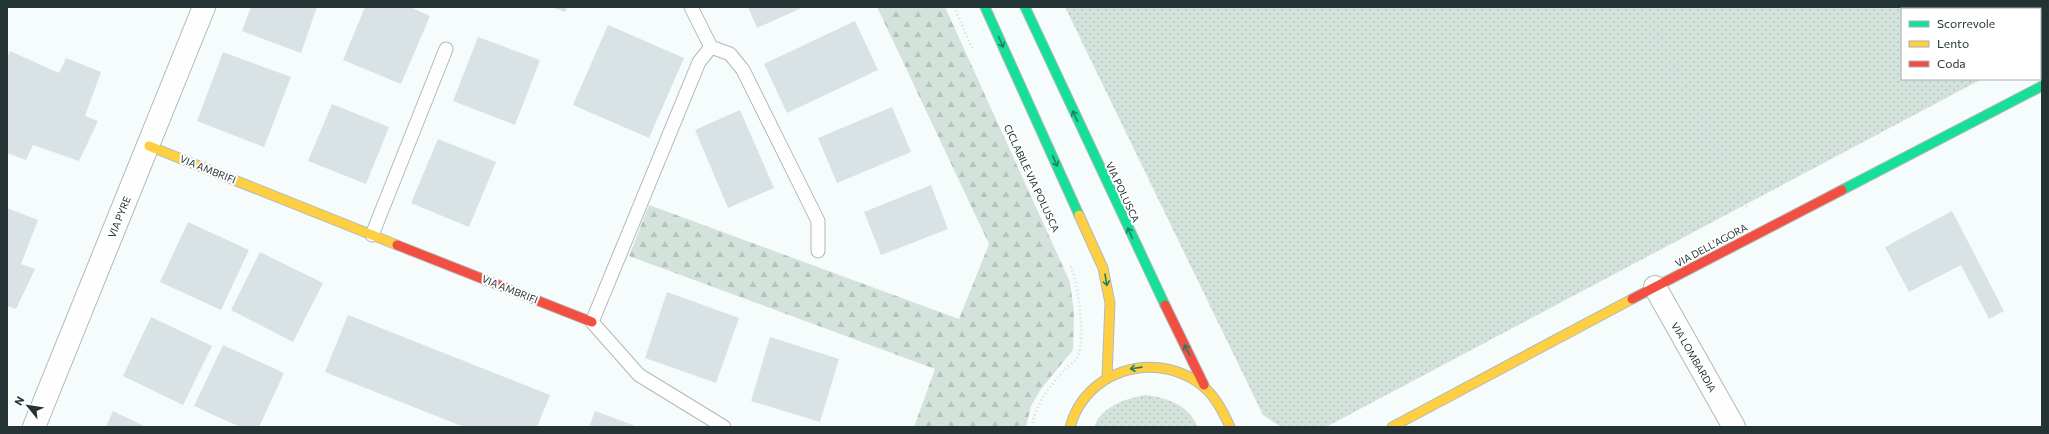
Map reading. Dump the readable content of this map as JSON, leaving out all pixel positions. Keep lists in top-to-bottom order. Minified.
{"streets":{"street":["VIA AMBRIFI","VIA POLUSCA","VIA PYRE","VIA DELL'AGORA","VIA LOMBARDIA"]},"crossings":[["VIA AMBRIFI","VIA PYRE"],["VIA DELL'AGORA","VIA LOMBARDIA"]],"legend":["Scorrevole","Lento","Coda"],"north":"top left"}
